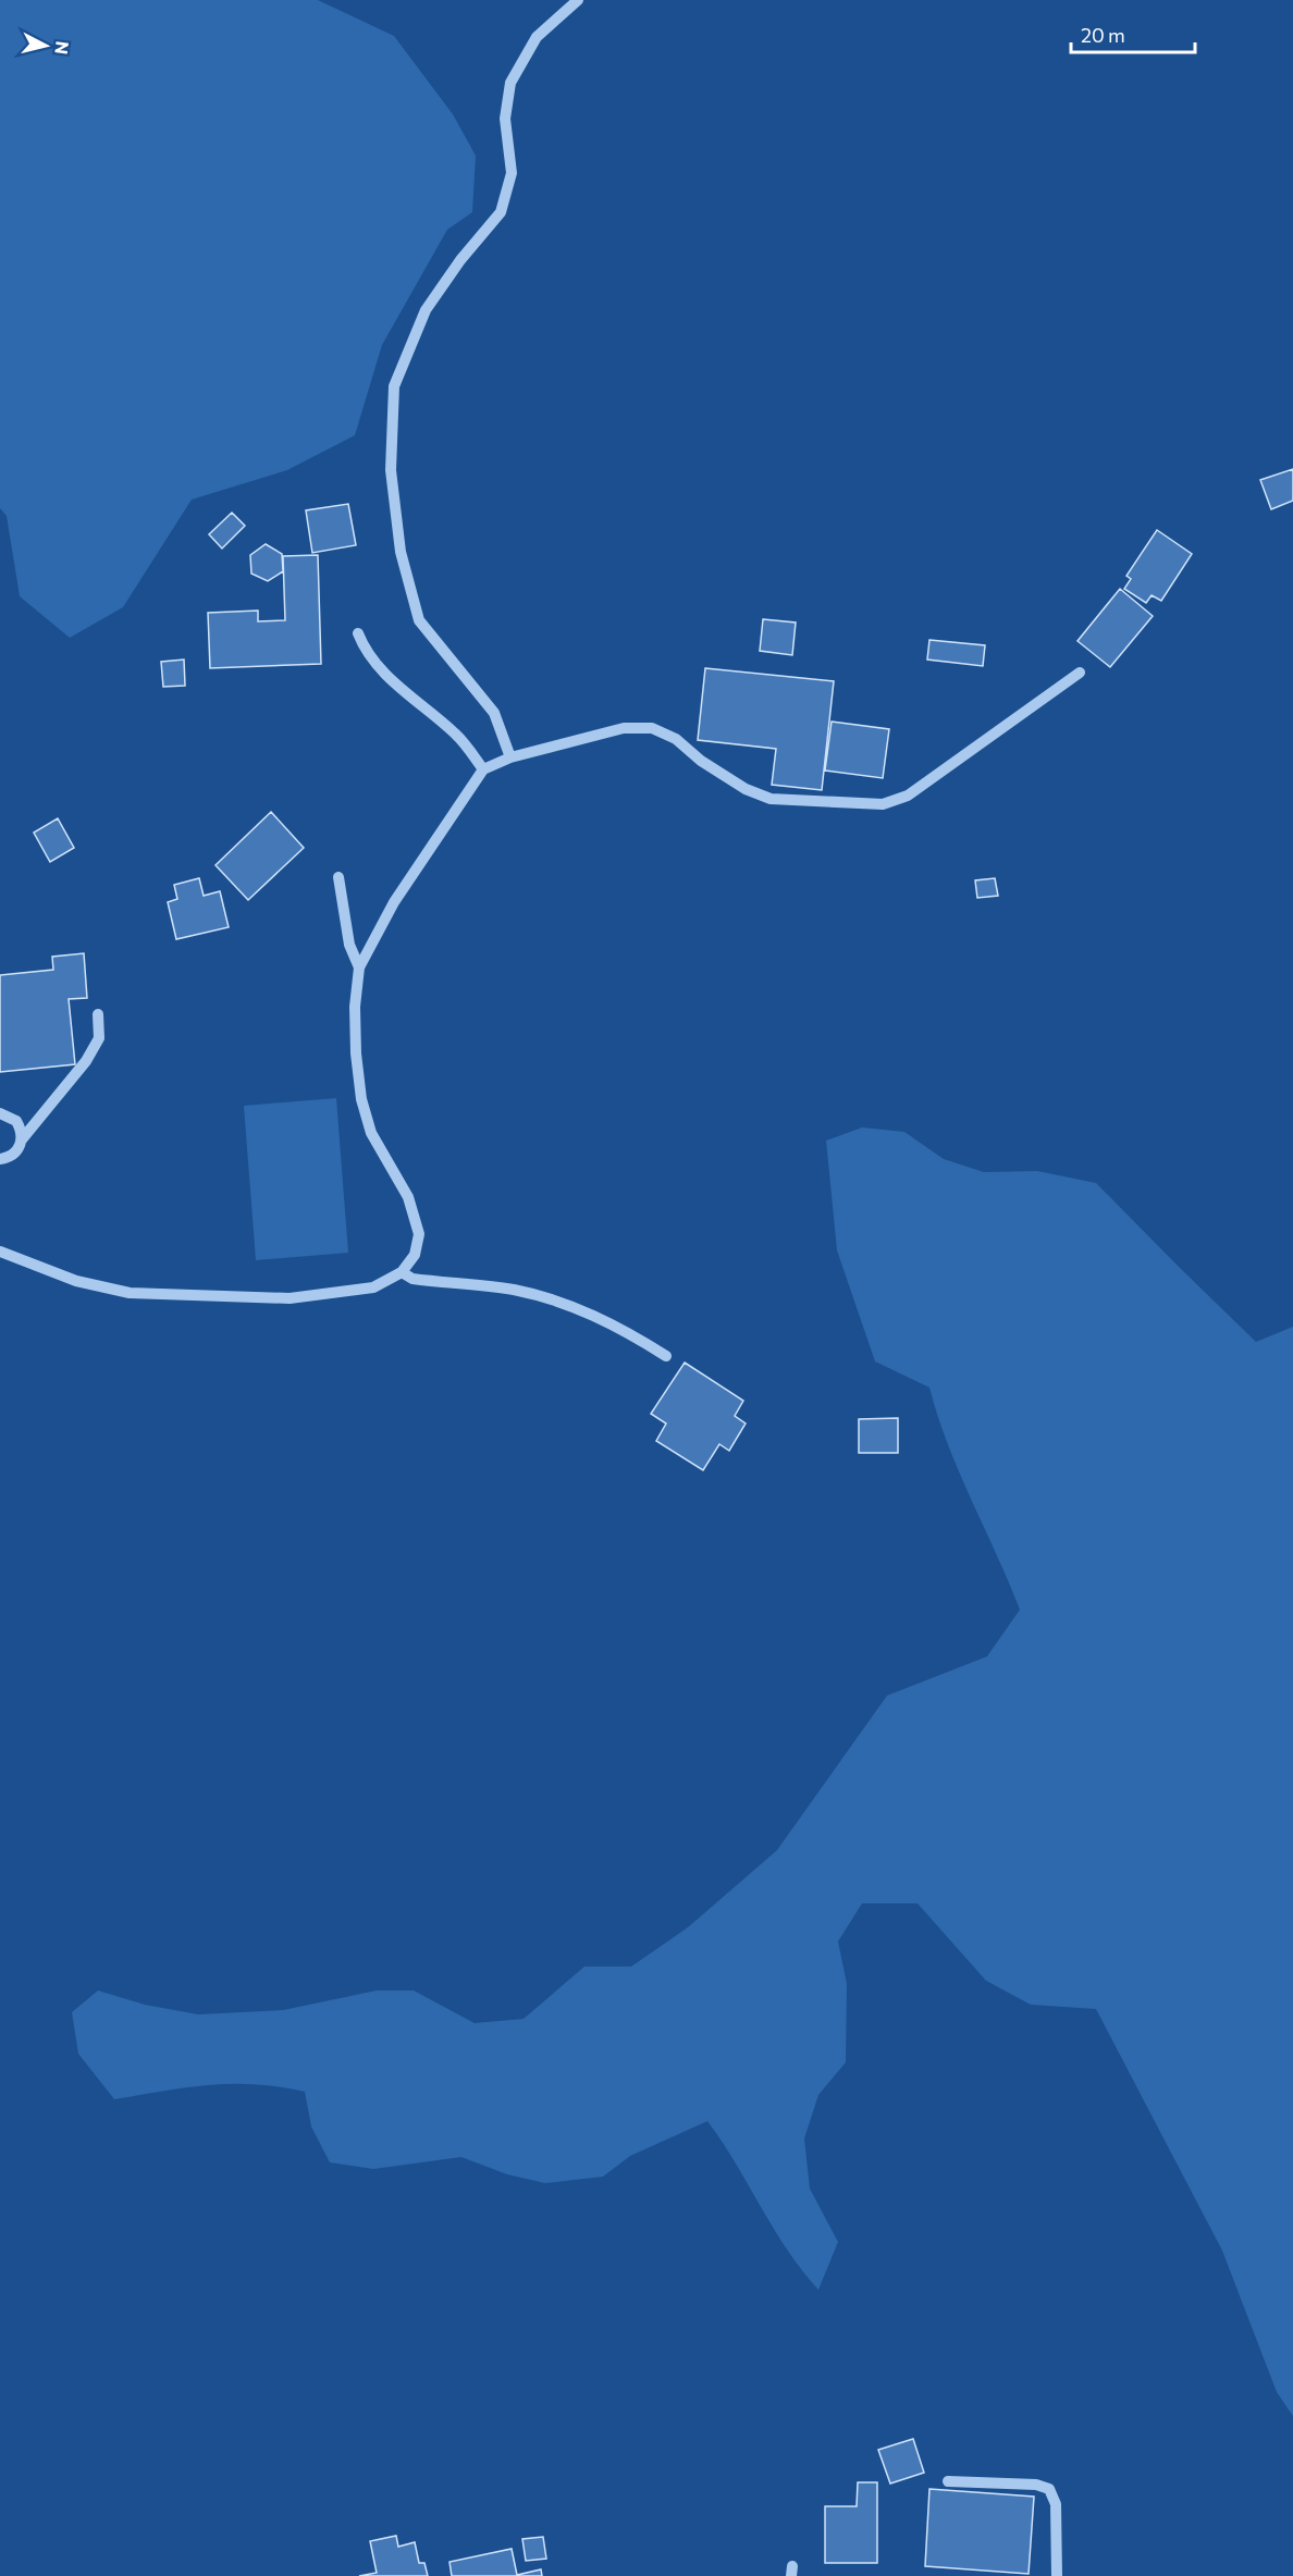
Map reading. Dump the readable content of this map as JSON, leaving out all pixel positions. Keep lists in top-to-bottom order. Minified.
{"scale_bar":"20 m","north":"right"}
